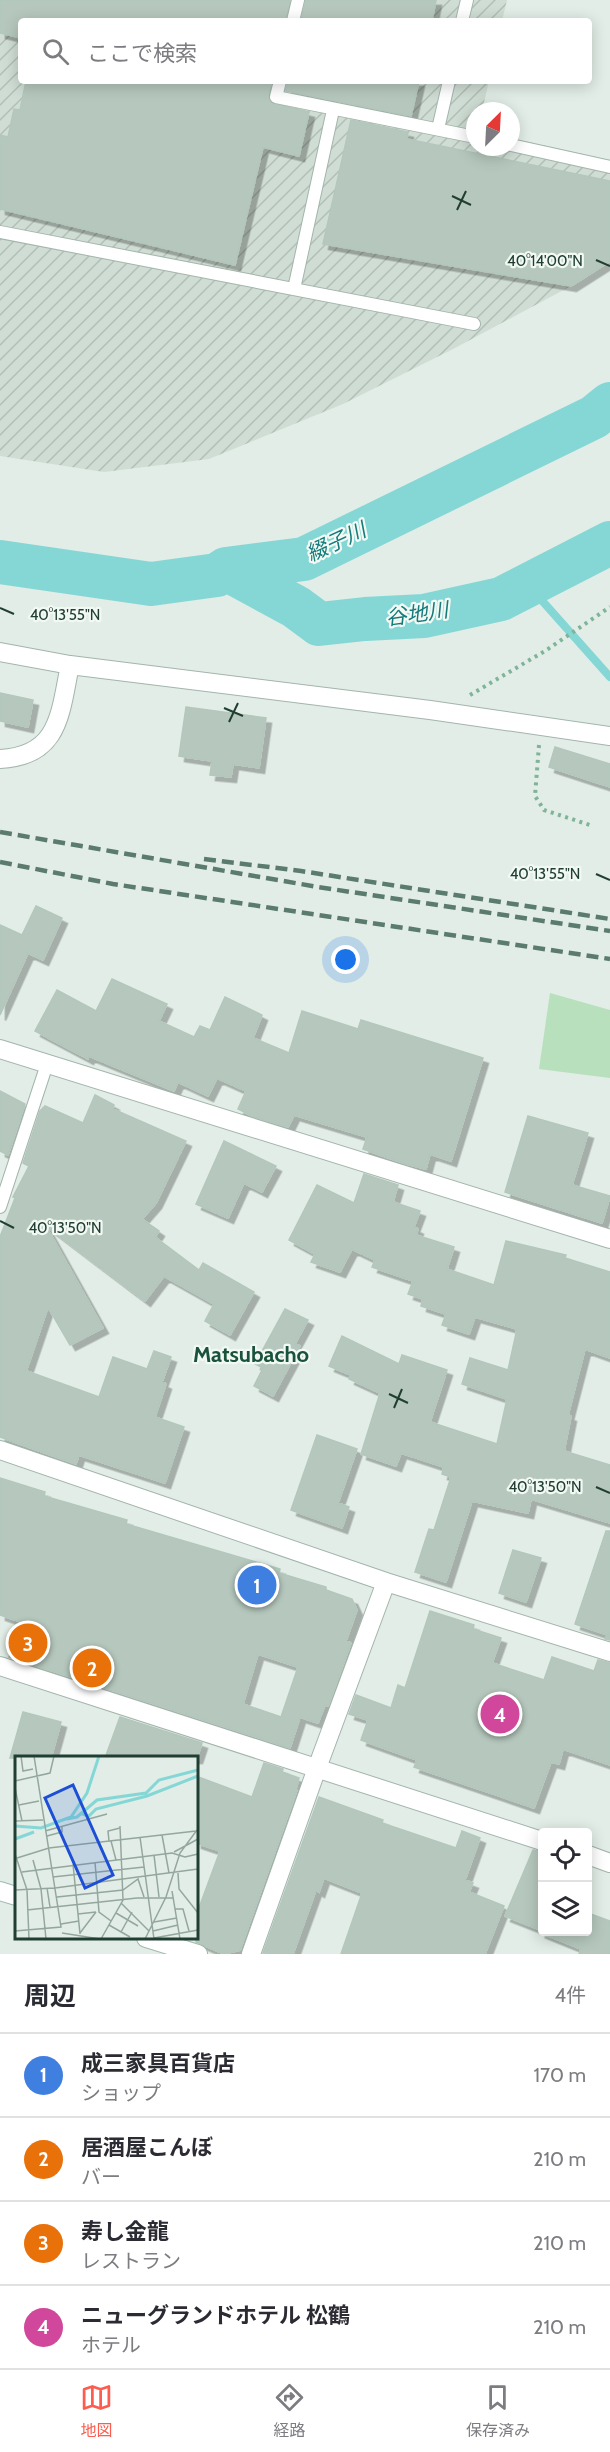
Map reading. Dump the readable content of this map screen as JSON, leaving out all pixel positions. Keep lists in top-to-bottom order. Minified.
{"districts":["Matsubacho"],"water":["綴子川","谷地川"],"north":"top right","page":{"search":"ここで検索","pins":["1","3","2","4"],"heading":["周辺","4件"],"list":[{"mark":"1","name":"成三家具百貨店","note":"ショップ","value":"170 m"},{"mark":"2","name":"居酒屋こんぼ","note":"バー","value":"210 m"},{"mark":"3","name":"寿し金龍","note":"レストラン","value":"210 m"},{"mark":"4","name":"ニューグランドホテル 松鶴","note":"ホテル","value":"210 m"}],"nav":["地図","経路","保存済み"]},"coordinates":["40°14'00\"N","40°13'55\"N","40°13'50\"N"]}
